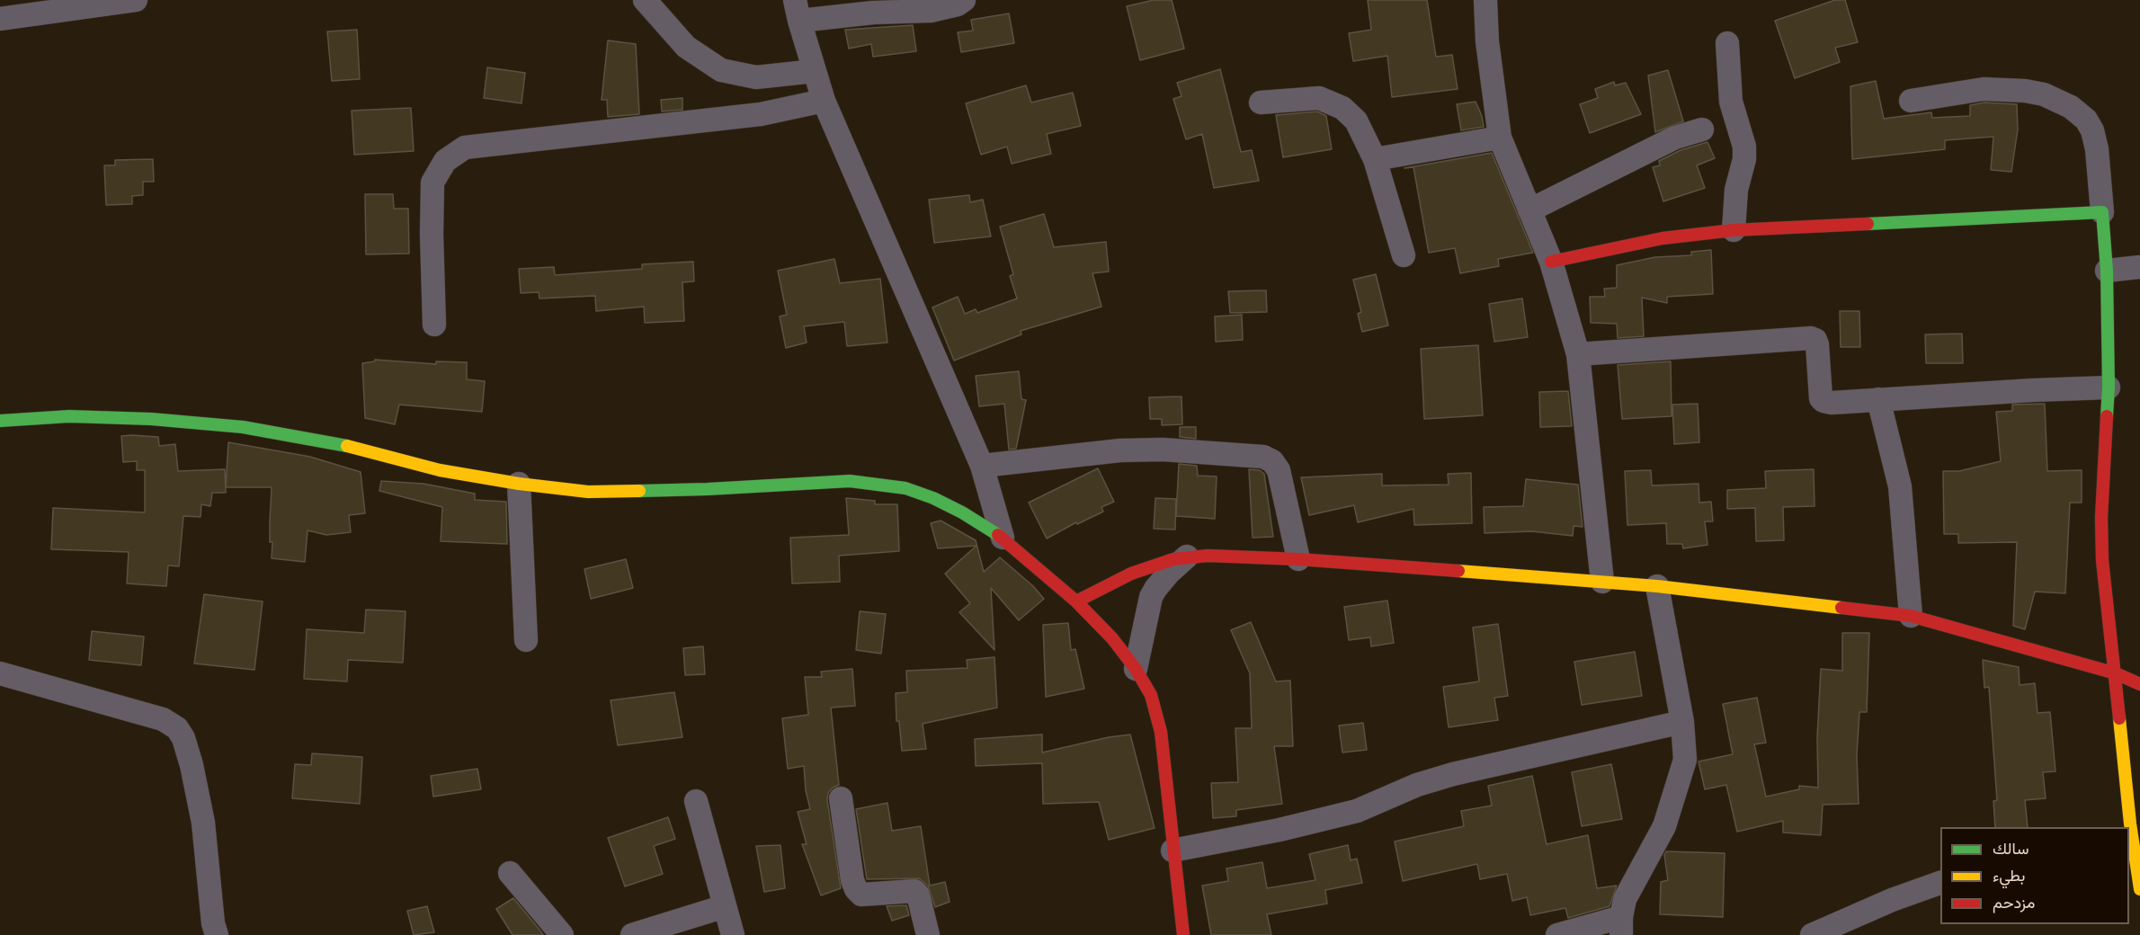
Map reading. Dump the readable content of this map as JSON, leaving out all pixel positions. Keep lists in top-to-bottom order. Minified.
{"legend":["سالك","بطيء","مزدحم"]}
